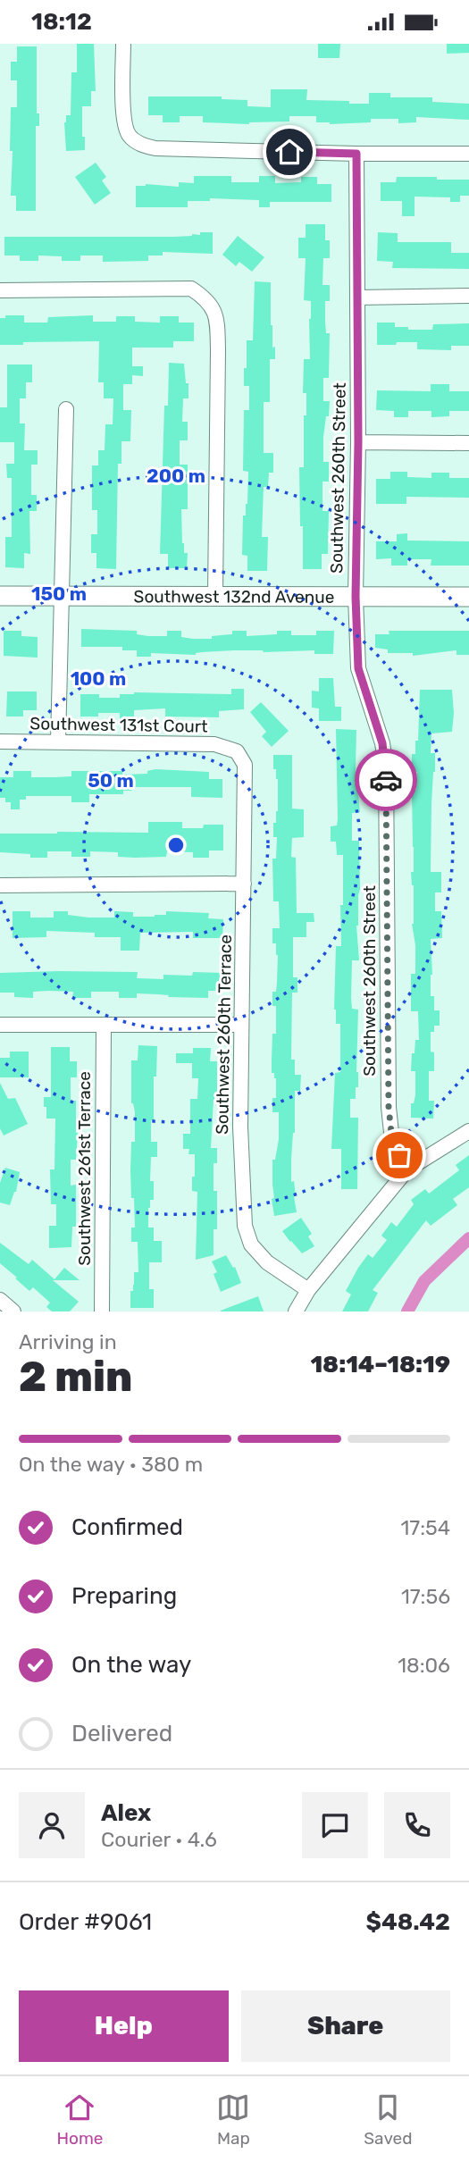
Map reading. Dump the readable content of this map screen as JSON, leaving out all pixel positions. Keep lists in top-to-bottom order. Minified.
{"streets":{"street":["Southwest 260th Street","Southwest 132nd Avenue","Southwest 131st Court","Southwest 260th Terrace","Southwest 261st Terrace"]},"crossings":[["Southwest 260th Street","Southwest 132nd Avenue"],["Southwest 131st Court","Southwest 260th Terrace"]],"page":{"status":"18:12","heading":["2 min","Arriving in","18:14–18:19"],"panel":["Alex","Courier · 4.6","Order #9061","$48.42"],"bar":"On the way · 380 m","list":[["Confirmed","17:54"],["Preparing","17:56"],["On the way","18:06"],"Delivered"],"buttons":["Help","Share"],"tabs":["Home","Map","Saved"]},"rings":["200 m","150 m","100 m","50 m"]}
